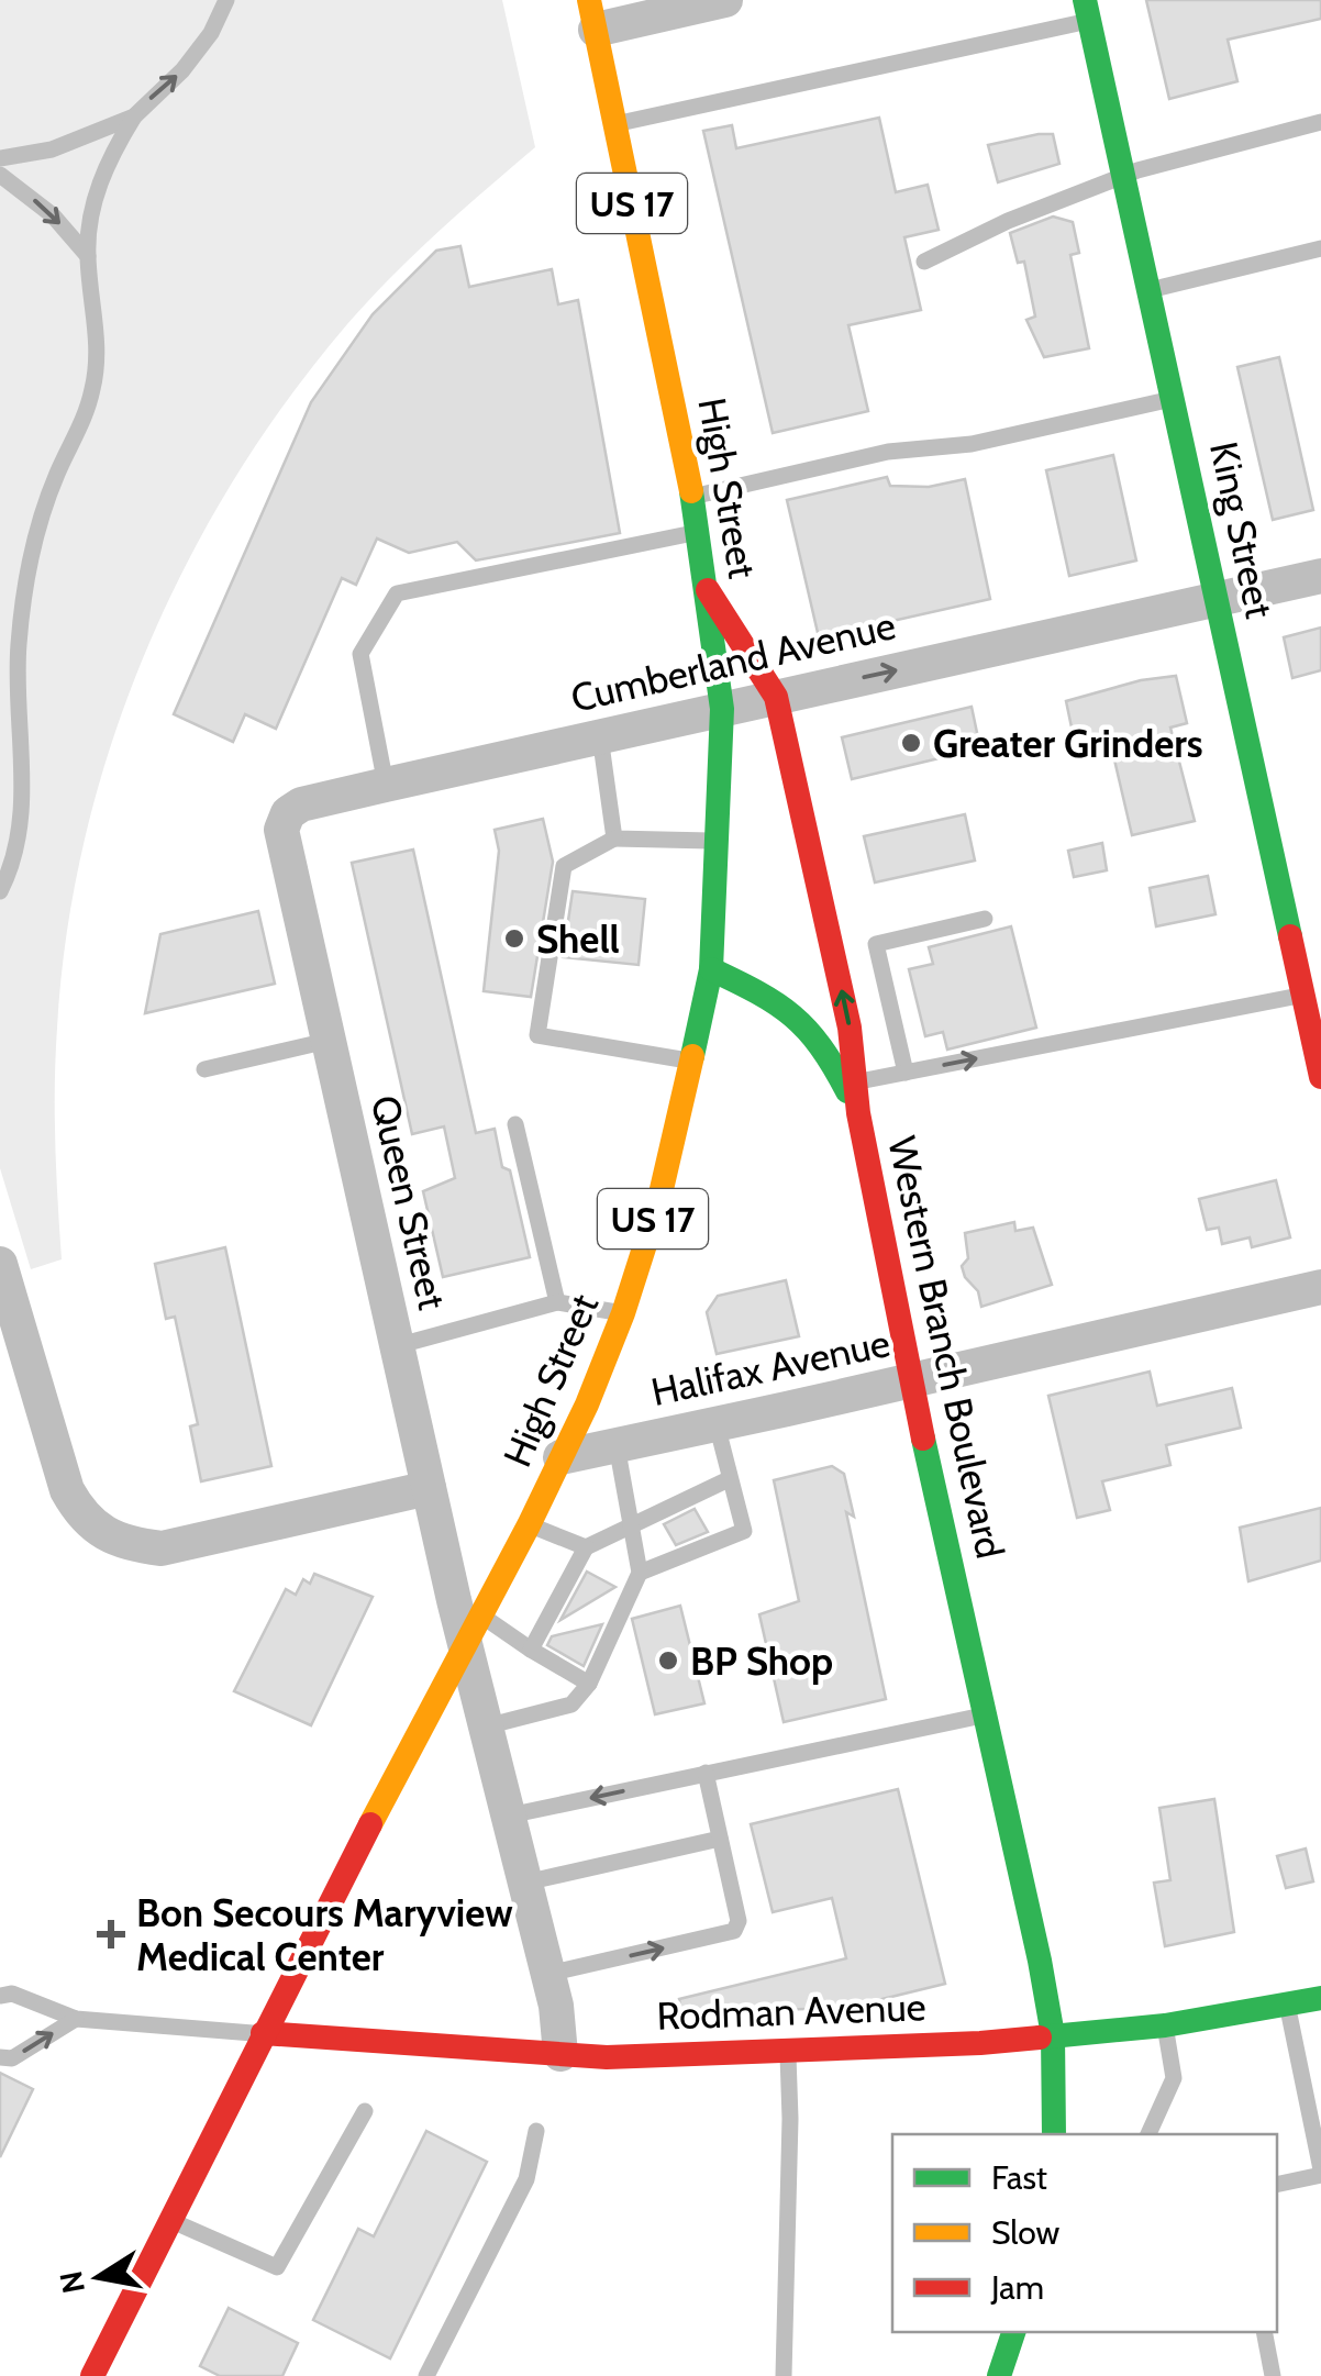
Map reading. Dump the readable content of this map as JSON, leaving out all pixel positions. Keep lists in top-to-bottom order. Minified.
{"streets":{"street":["US 17","High Street","King Street","Cumberland Avenue","Queen Street","Western Branch Boulevard","Halifax Avenue","Rodman Avenue"]},"crossings":[["High Street","Cumberland Avenue"],["High Street","Queen Street"],["High Street","Western Branch Boulevard"],["High Street","Halifax Avenue"],["High Street","Rodman Avenue"],["King Street","Cumberland Avenue"],["Cumberland Avenue","Queen Street"],["Cumberland Avenue","Western Branch Boulevard"],["Queen Street","Rodman Avenue"],["Western Branch Boulevard","Halifax Avenue"],["Western Branch Boulevard","Rodman Avenue"]],"one_way":["Cumberland Avenue"],"places":{"other":["Greater Grinders","Shell","BP Shop"],"health":["Bon Secours Maryview Medical Center"]},"legend":["Fast","Slow","Jam"],"north":"left"}
